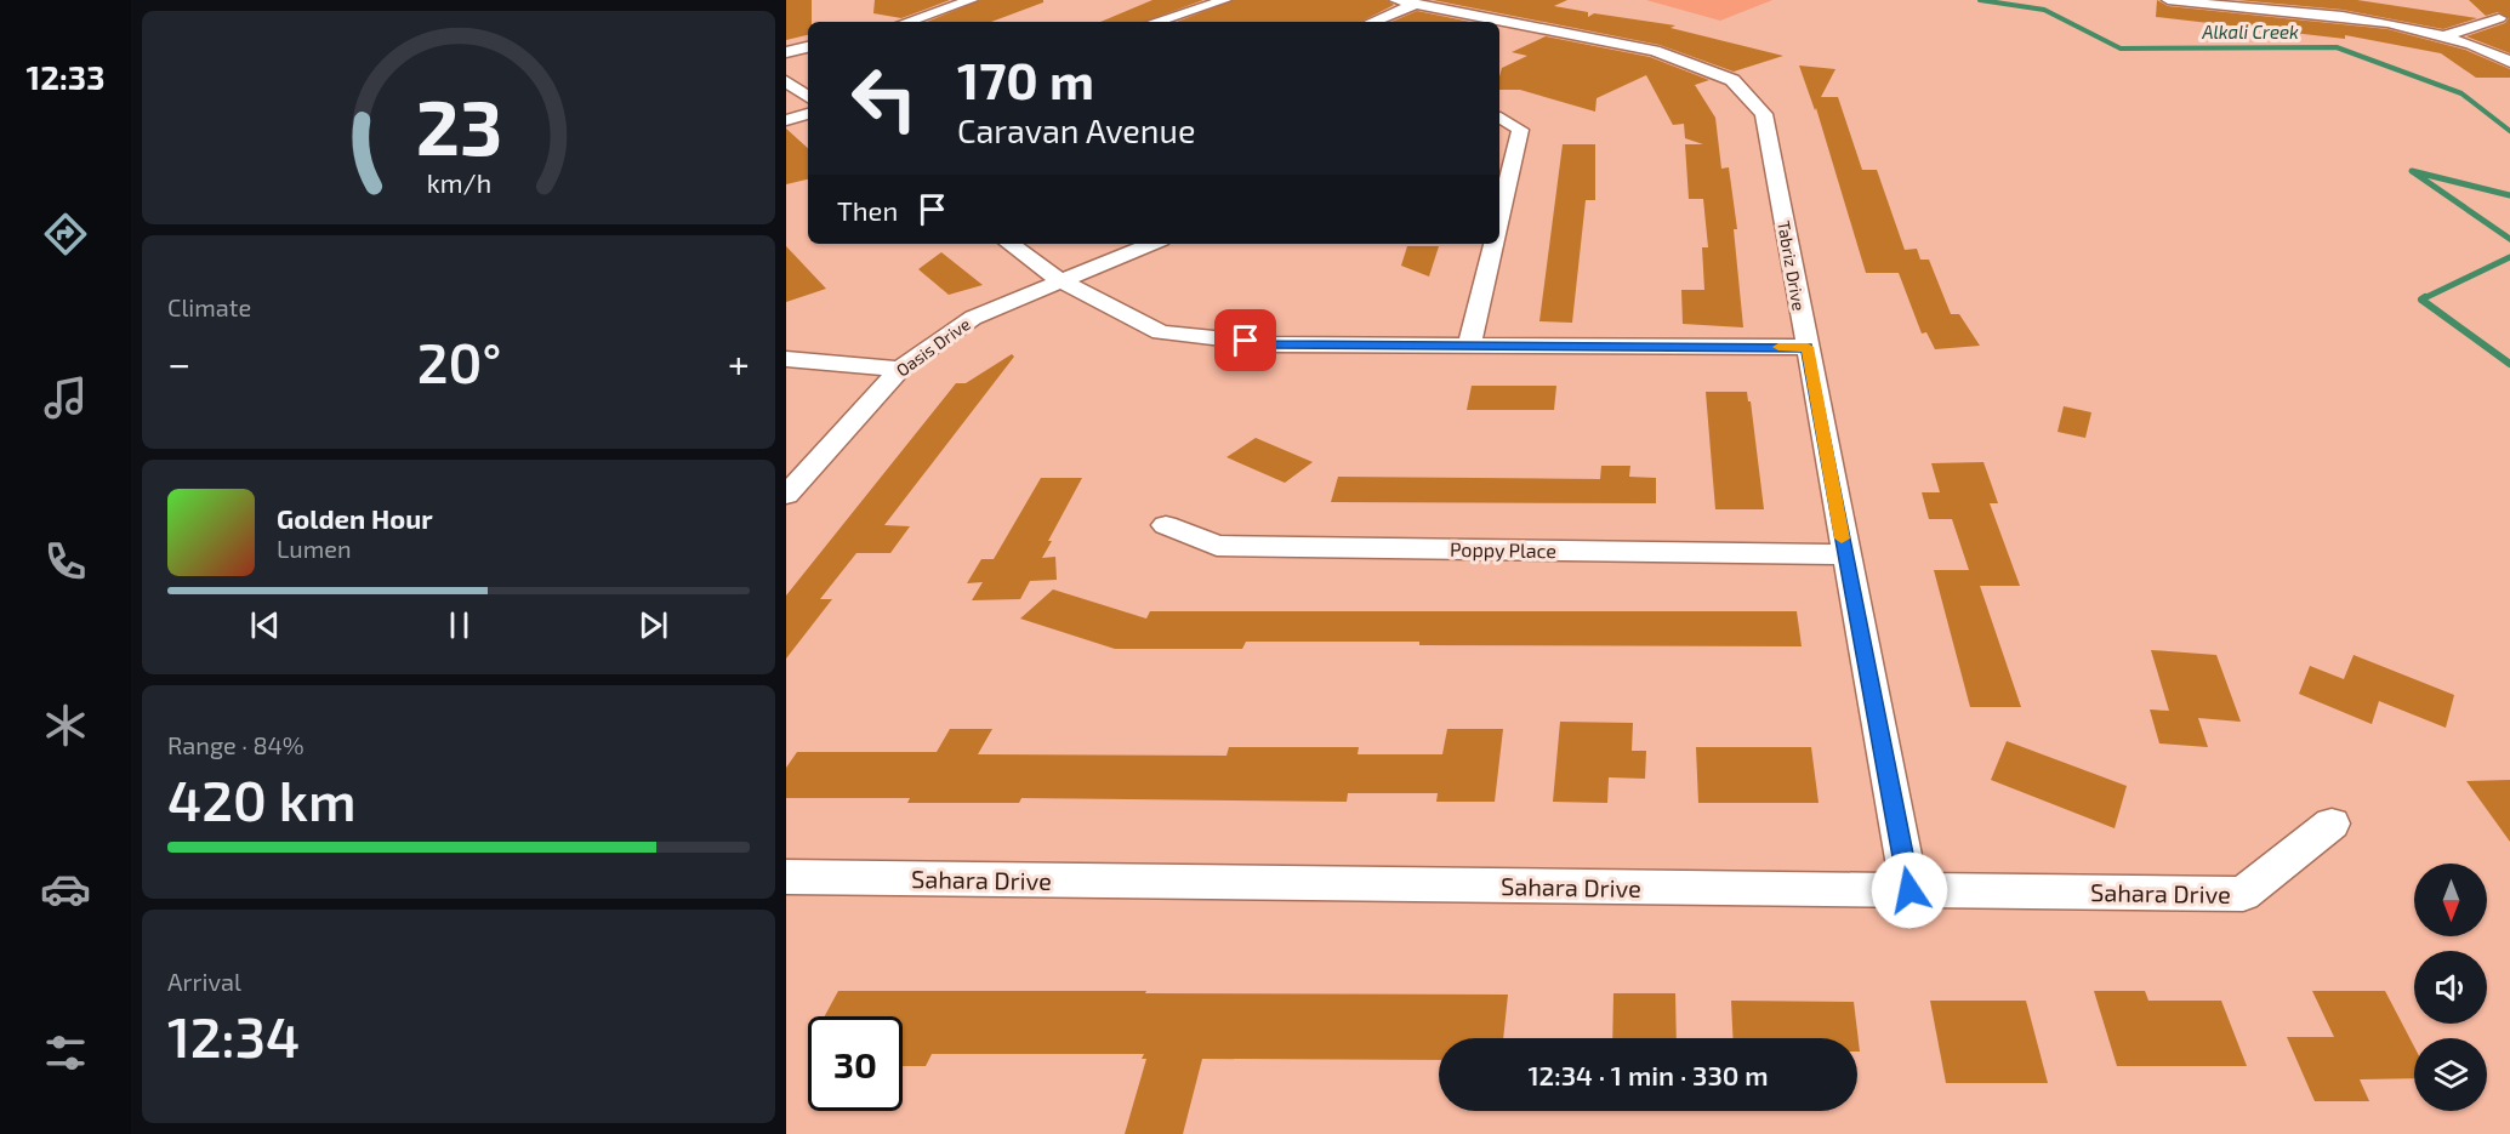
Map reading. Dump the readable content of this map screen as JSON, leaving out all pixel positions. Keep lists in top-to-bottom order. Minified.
{"streets":{"street":["Tabriz Drive","Oasis Drive","Poppy Place","Sahara Drive"]},"crossings":[["Tabriz Drive","Poppy Place"],["Tabriz Drive","Sahara Drive"]],"water":["Alkali Creek"],"north":"bottom","page":{"tabs":"12:33","turn":["170 m","Caravan Avenue"],"then":"Then","tile":["Climate",["Range · 84%","420 km"],["Arrival","12:34"]],"heat":["−","20°","+"],"song":["Golden Hour","Lumen"],"limit":"30","trip":"12:34 · 1 min · 330 m","gauge":["23","km/h"]}}
